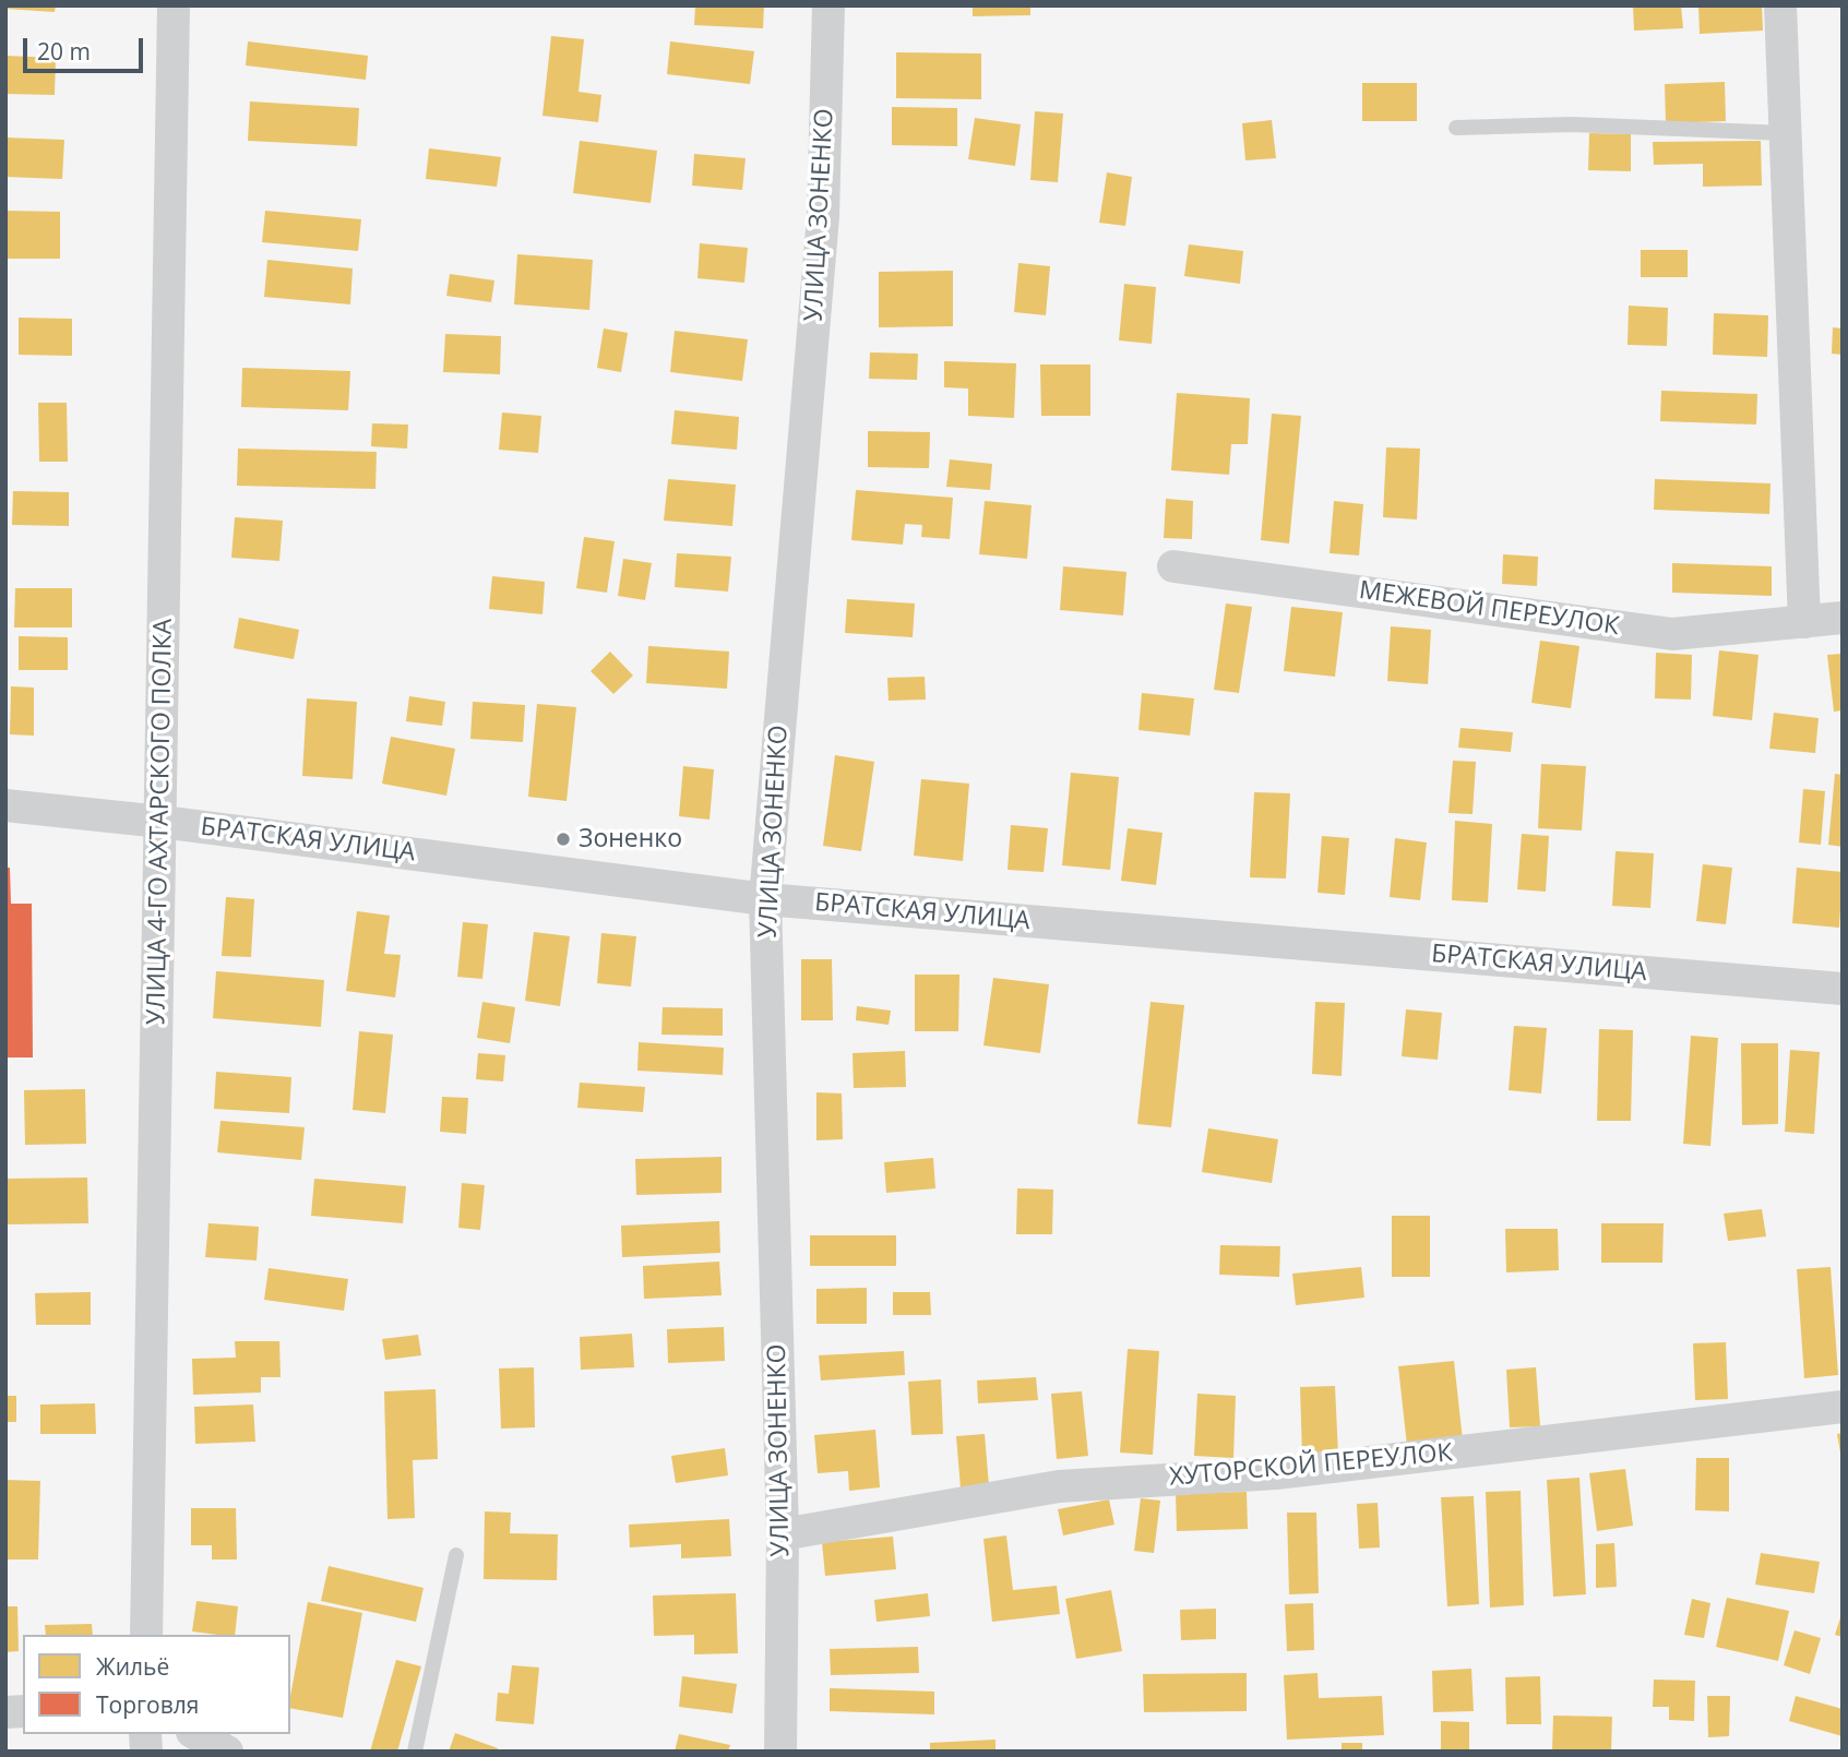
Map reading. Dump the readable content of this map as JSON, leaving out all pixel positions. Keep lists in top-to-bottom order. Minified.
{"streets":{"street":["УЛИЦА ЗОНЕНКО","МЕЖЕВОЙ ПЕРЕУЛОК","УЛИЦА 4-ГО АХТАРСКОГО ПОЛКА","БРАТСКАЯ УЛИЦА","ХУТОРСКОЙ ПЕРЕУЛОК"]},"crossings":[["УЛИЦА ЗОНЕНКО","БРАТСКАЯ УЛИЦА"],["УЛИЦА ЗОНЕНКО","ХУТОРСКОЙ ПЕРЕУЛОК"],["УЛИЦА 4-ГО АХТАРСКОГО ПОЛКА","БРАТСКАЯ УЛИЦА"]],"places":["Зоненко"],"legend":["Жильё","Торговля"],"scale_bar":"20 m"}
